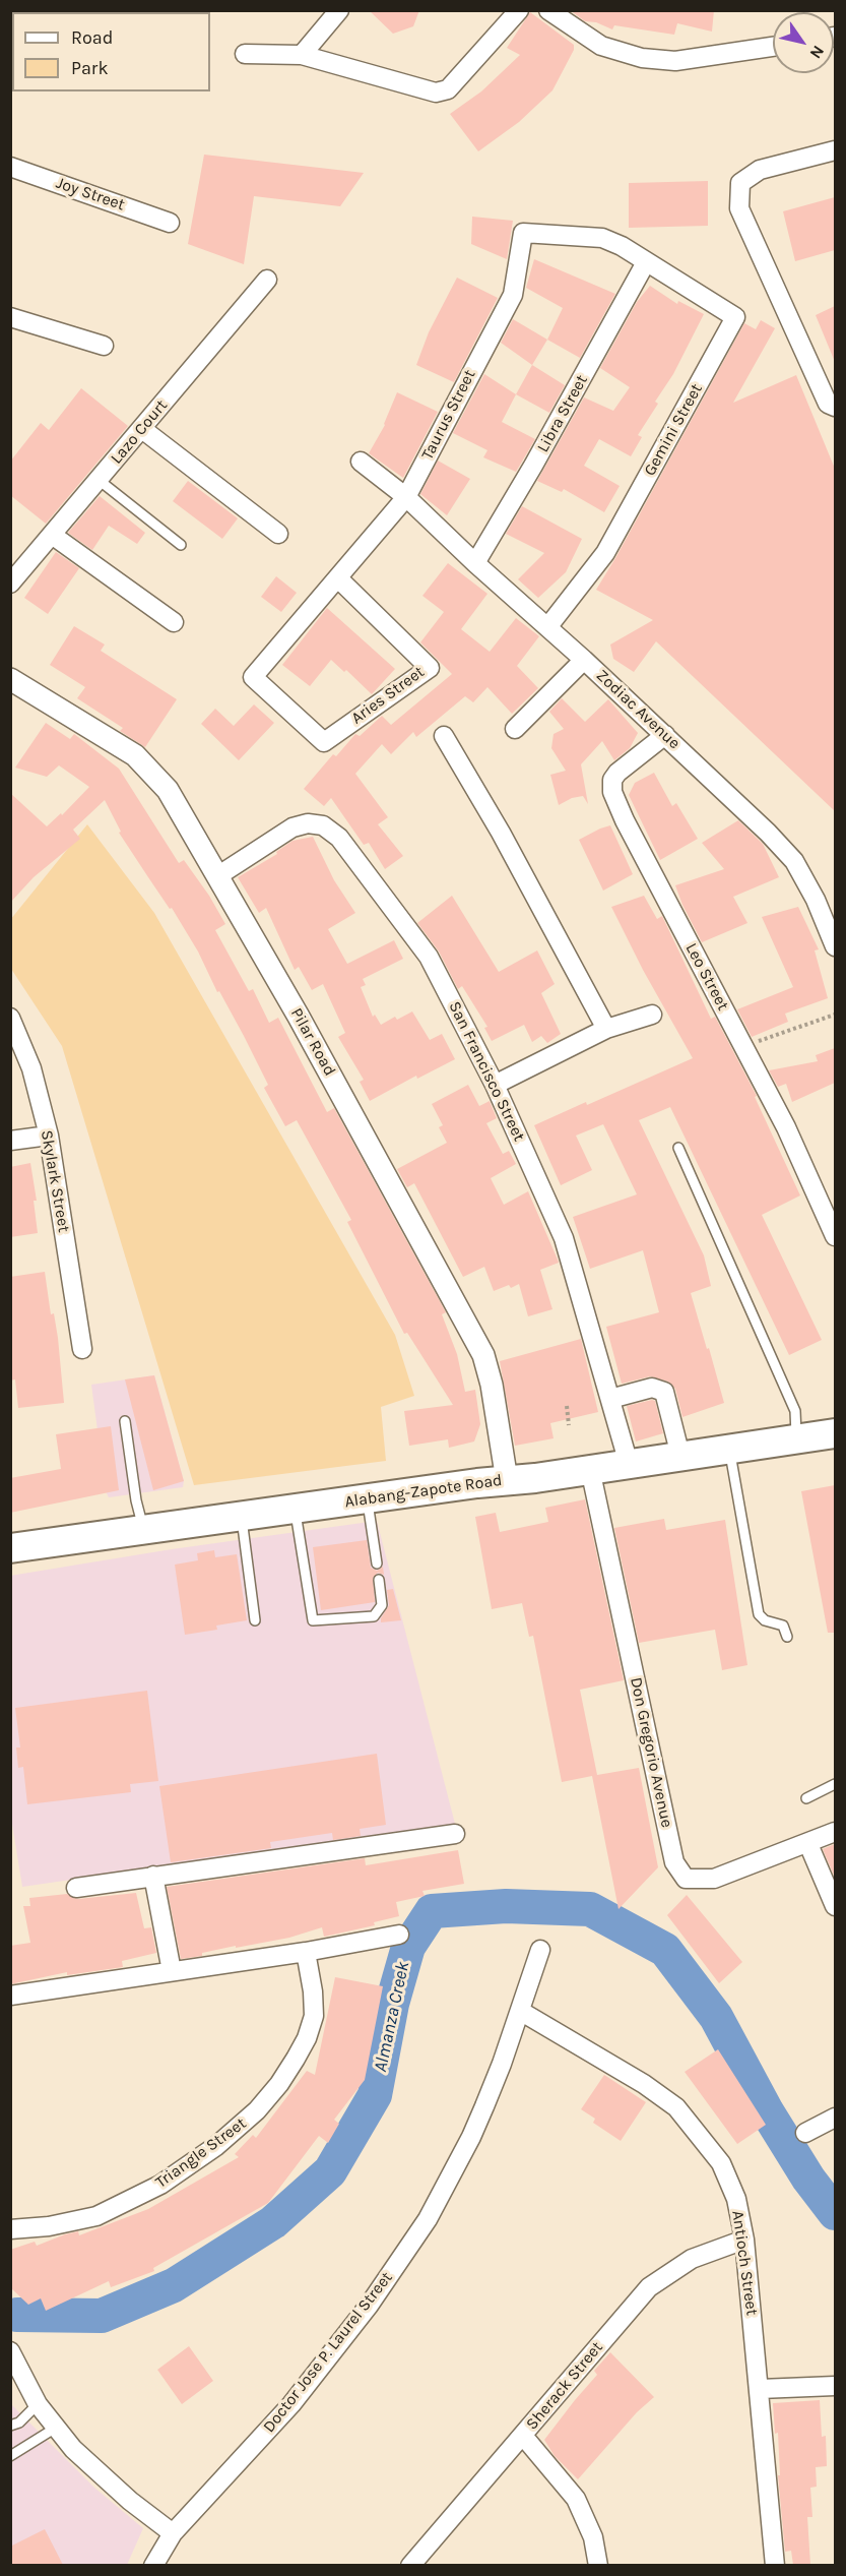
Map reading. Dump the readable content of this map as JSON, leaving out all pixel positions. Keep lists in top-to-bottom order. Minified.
{"streets":{"highway":["Alabang-Zapote Road"],"street":["Joy Street","Libra Street","Taurus Street","Gemini Street","Lazo Court","Aries Street","Zodiac Avenue","Leo Street","Pilar Road","San Francisco Street","Skylark Street","Don Gregorio Avenue","Triangle Street","Antioch Street","Doctor Jose P. Laurel Street","Sherack Street"]},"crossings":[["Libra Street","Taurus Street"],["Libra Street","Gemini Street"],["Libra Street","Zodiac Avenue"],["Taurus Street","Gemini Street"],["Taurus Street","Aries Street"],["Taurus Street","Zodiac Avenue"],["Gemini Street","Zodiac Avenue"],["Zodiac Avenue","Leo Street"],["Pilar Road","San Francisco Street"],["Pilar Road","Alabang-Zapote Road"],["San Francisco Street","Alabang-Zapote Road"],["Alabang-Zapote Road","Don Gregorio Avenue"],["Antioch Street","Doctor Jose P. Laurel Street"],["Antioch Street","Sherack Street"]],"water":["Almanza Creek"],"legend":["Road","Park"],"north":"bottom right"}
